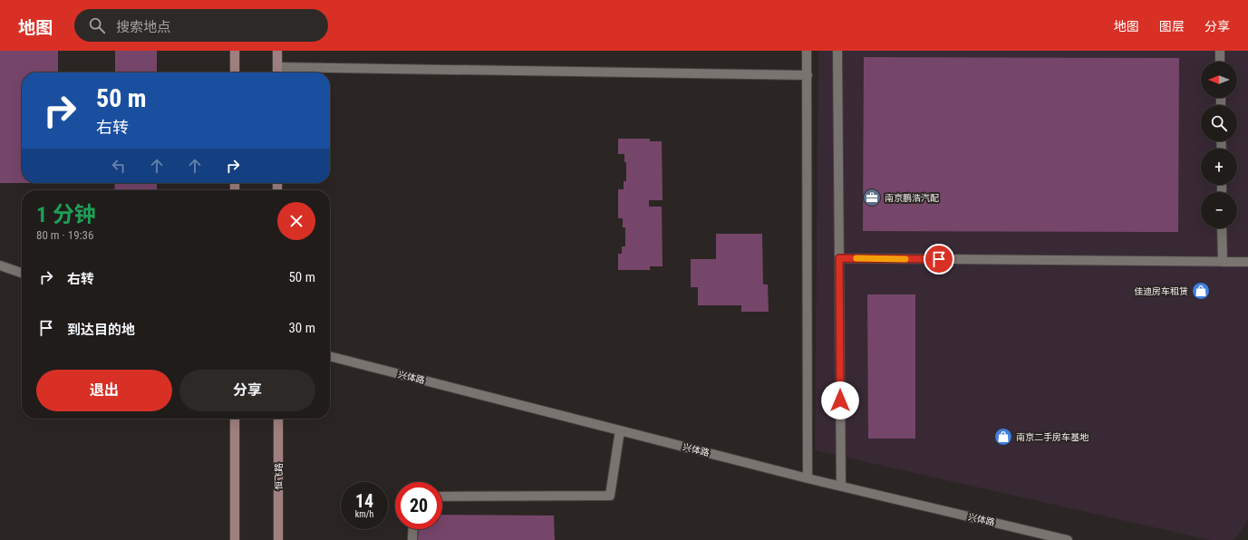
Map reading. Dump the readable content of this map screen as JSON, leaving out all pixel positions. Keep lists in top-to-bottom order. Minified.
{"streets":{"main road":["恒飞路"],"lane":["兴体路"]},"places":{"office":["南京鹏浩汽配"],"shop":["佳迪房车租赁","南京二手房车基地"]},"north":"left","page":{"header":"地图","search":"搜索地点","nav":["地图","图层","分享"],"map_buttons":["+","−"],"turn":["50 m","右转"],"heading":["1 分钟","80 m · 19:36"],"list":[{"name":"右转","value":"50 m"},{"name":"到达目的地","value":"30 m"}],"buttons":["退出","分享"],"speed":"14 km/h","limit":"20"}}
